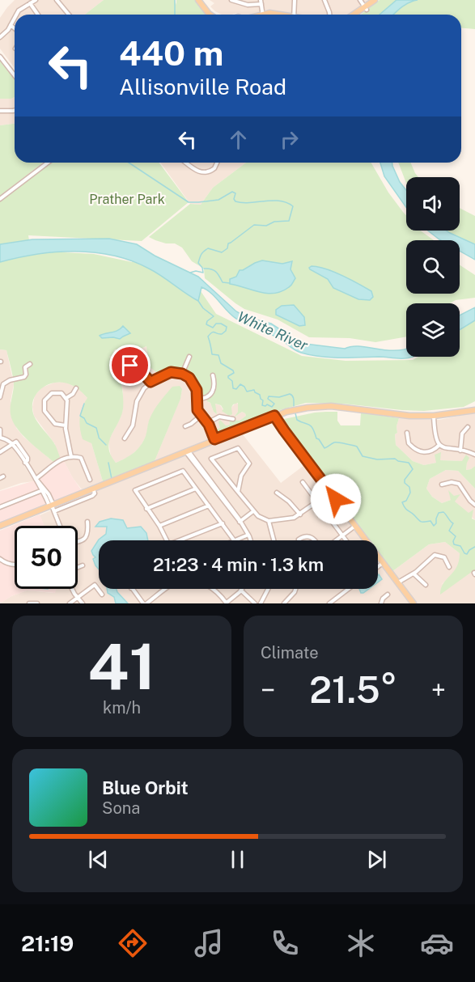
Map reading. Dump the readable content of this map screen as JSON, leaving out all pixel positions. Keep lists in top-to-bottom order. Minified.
{"water":["White River"],"parks":["Prather Park"],"page":{"turn":["440 m","Allisonville Road"],"limit":"50","trip":"21:23 · 4 min · 1.3 km","tile":[["41","km/h"],"Climate"],"heat":["−","21.5°","+"],"song":["Blue Orbit","Sona"],"tabs":"21:19"}}
